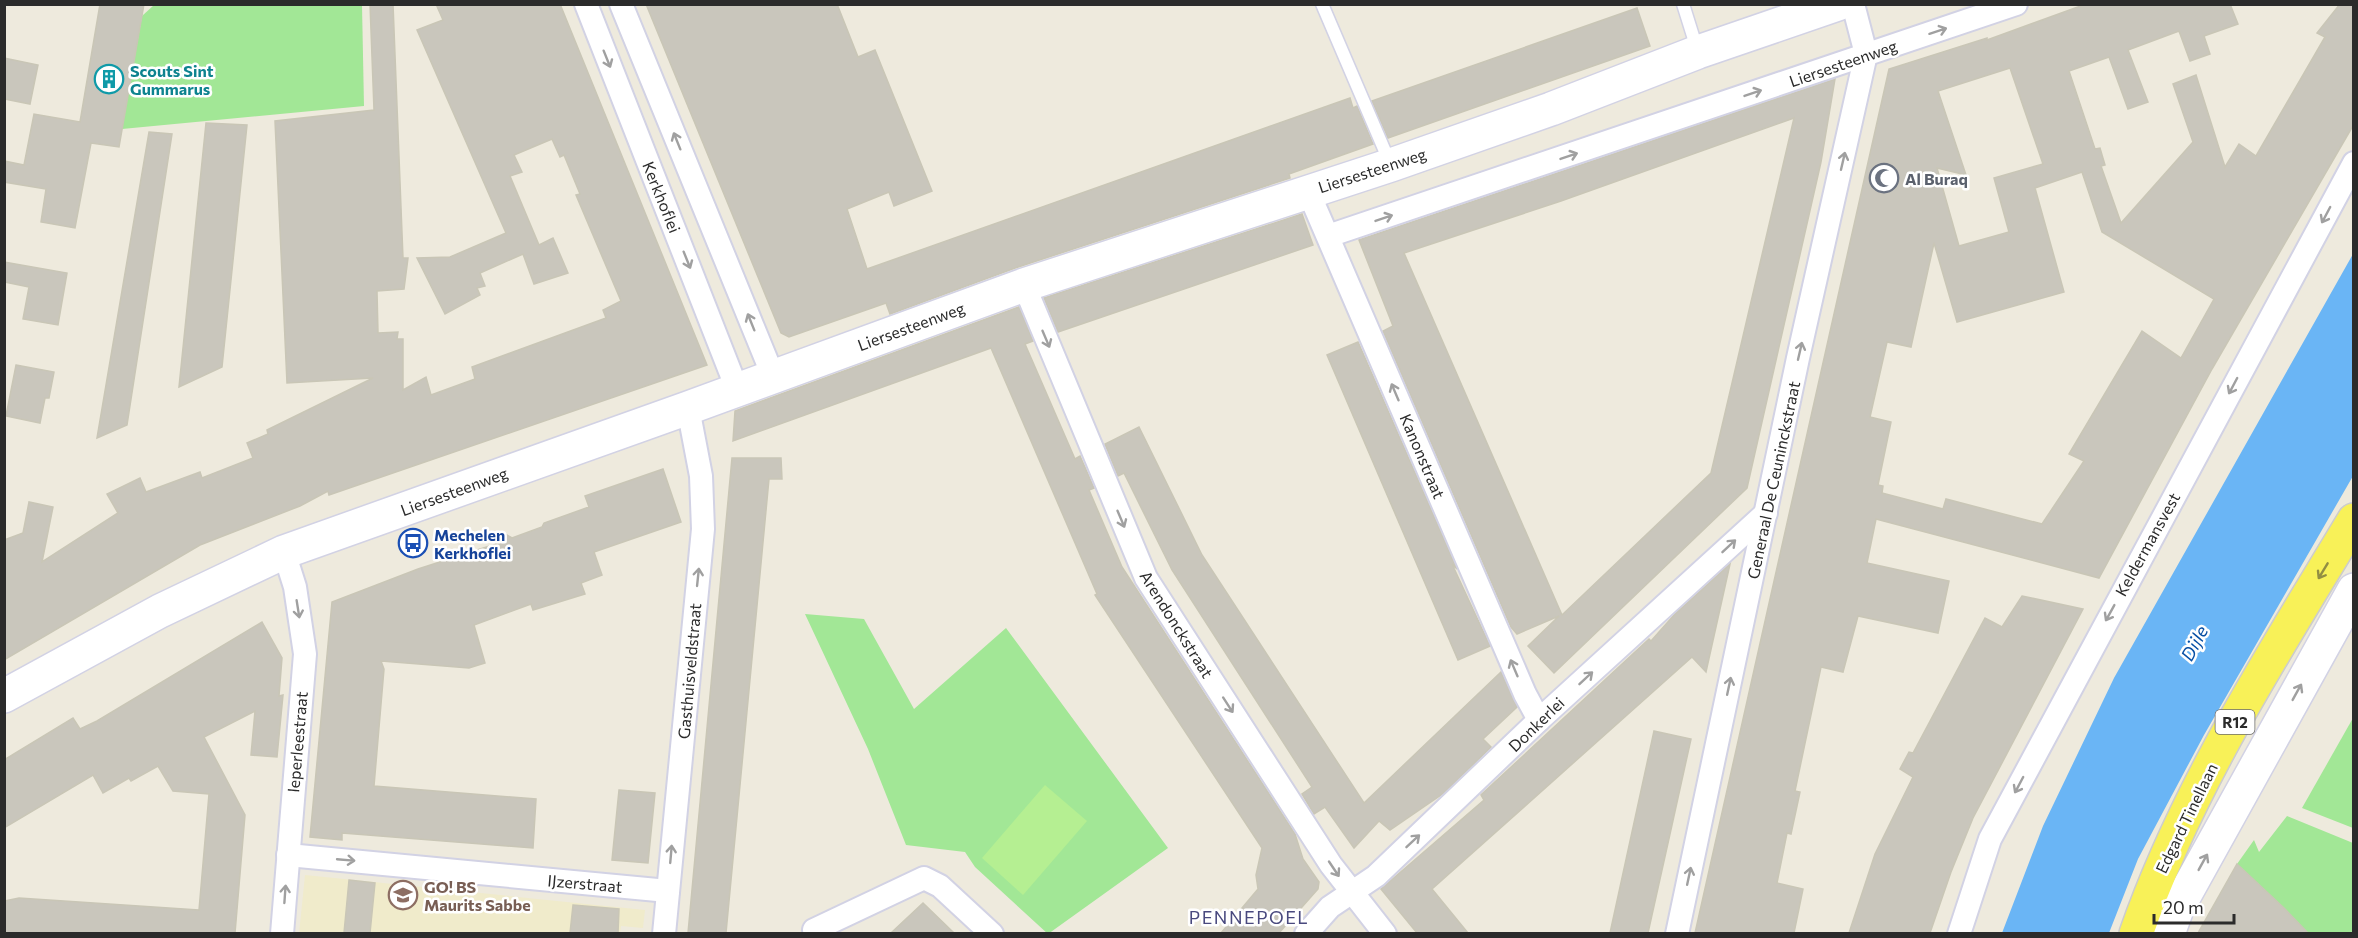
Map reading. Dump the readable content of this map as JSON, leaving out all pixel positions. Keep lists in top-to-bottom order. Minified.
{"streets":{"main road":["Liersesteenweg","R12","Edgard Tinellaan"],"street":["Kerkhoflei","Kanonstraat","Generaal De Ceuninckstraat","Keldermansvest","Arendonckstraat","Gasthuisveldstraat","Donkerlei","Ieperleestraat","IJzerstraat"]},"crossings":[["Liersesteenweg","Kerkhoflei"],["Liersesteenweg","Kanonstraat"],["Liersesteenweg","Generaal De Ceuninckstraat"],["Liersesteenweg","Arendonckstraat"],["Liersesteenweg","Gasthuisveldstraat"],["Liersesteenweg","Ieperleestraat"],["Kanonstraat","Donkerlei"],["Generaal De Ceuninckstraat","Donkerlei"],["Arendonckstraat","Donkerlei"],["Gasthuisveldstraat","IJzerstraat"],["Ieperleestraat","IJzerstraat"]],"one_way":["Kanonstraat","Generaal De Ceuninckstraat","Keldermansvest","Arendonckstraat","Gasthuisveldstraat","Donkerlei","IJzerstraat"],"districts":["PENNEPOEL"],"water":["Dijle"],"places":{"building":["Scouts Sint Gummarus"],"mosque":["Al Buraq"],"bus stop":["Mechelen Kerkhoflei"],"school or university":["GO! BS Maurits Sabbe"]},"scale_bar":"20 m"}
